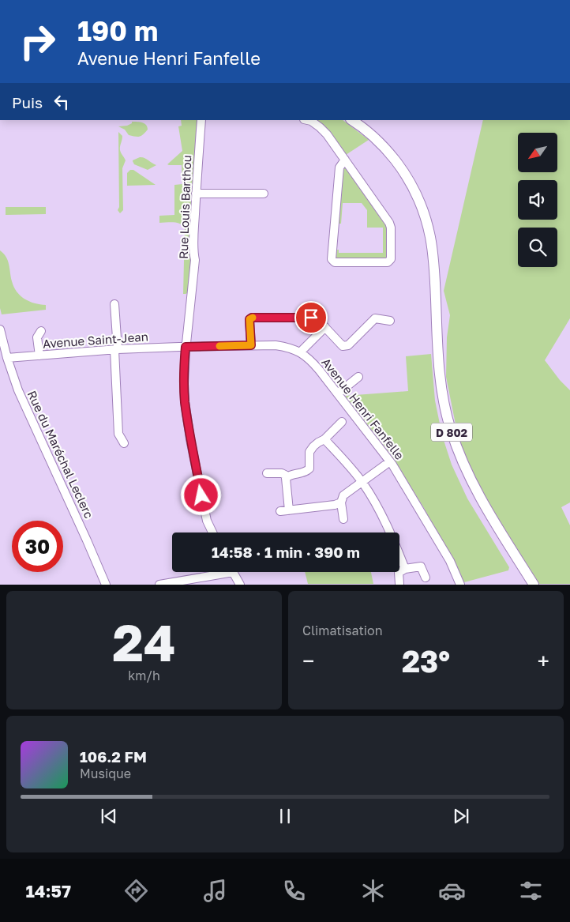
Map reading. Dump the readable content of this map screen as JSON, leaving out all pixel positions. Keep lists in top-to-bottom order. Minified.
{"streets":{"main road":["D 802"],"street":["Rue Louis Barthou","Avenue Saint-Jean","Avenue Henri Fanfelle","Rue du Maréchal Leclerc"]},"crossings":[["Rue Louis Barthou","Avenue Saint-Jean"],["Rue Louis Barthou","Avenue Henri Fanfelle"],["Avenue Saint-Jean","Avenue Henri Fanfelle"],["Avenue Saint-Jean","Rue du Maréchal Leclerc"]],"north":"bottom left","page":{"turn":["190 m","Avenue Henri Fanfelle"],"then":"Puis","limit":"30","trip":"14:58 · 1 min · 390 m","tile":[["24","km/h"],"Climatisation"],"heat":["−","23°","+"],"song":["106.2 FM","Musique"],"tabs":"14:57"}}
